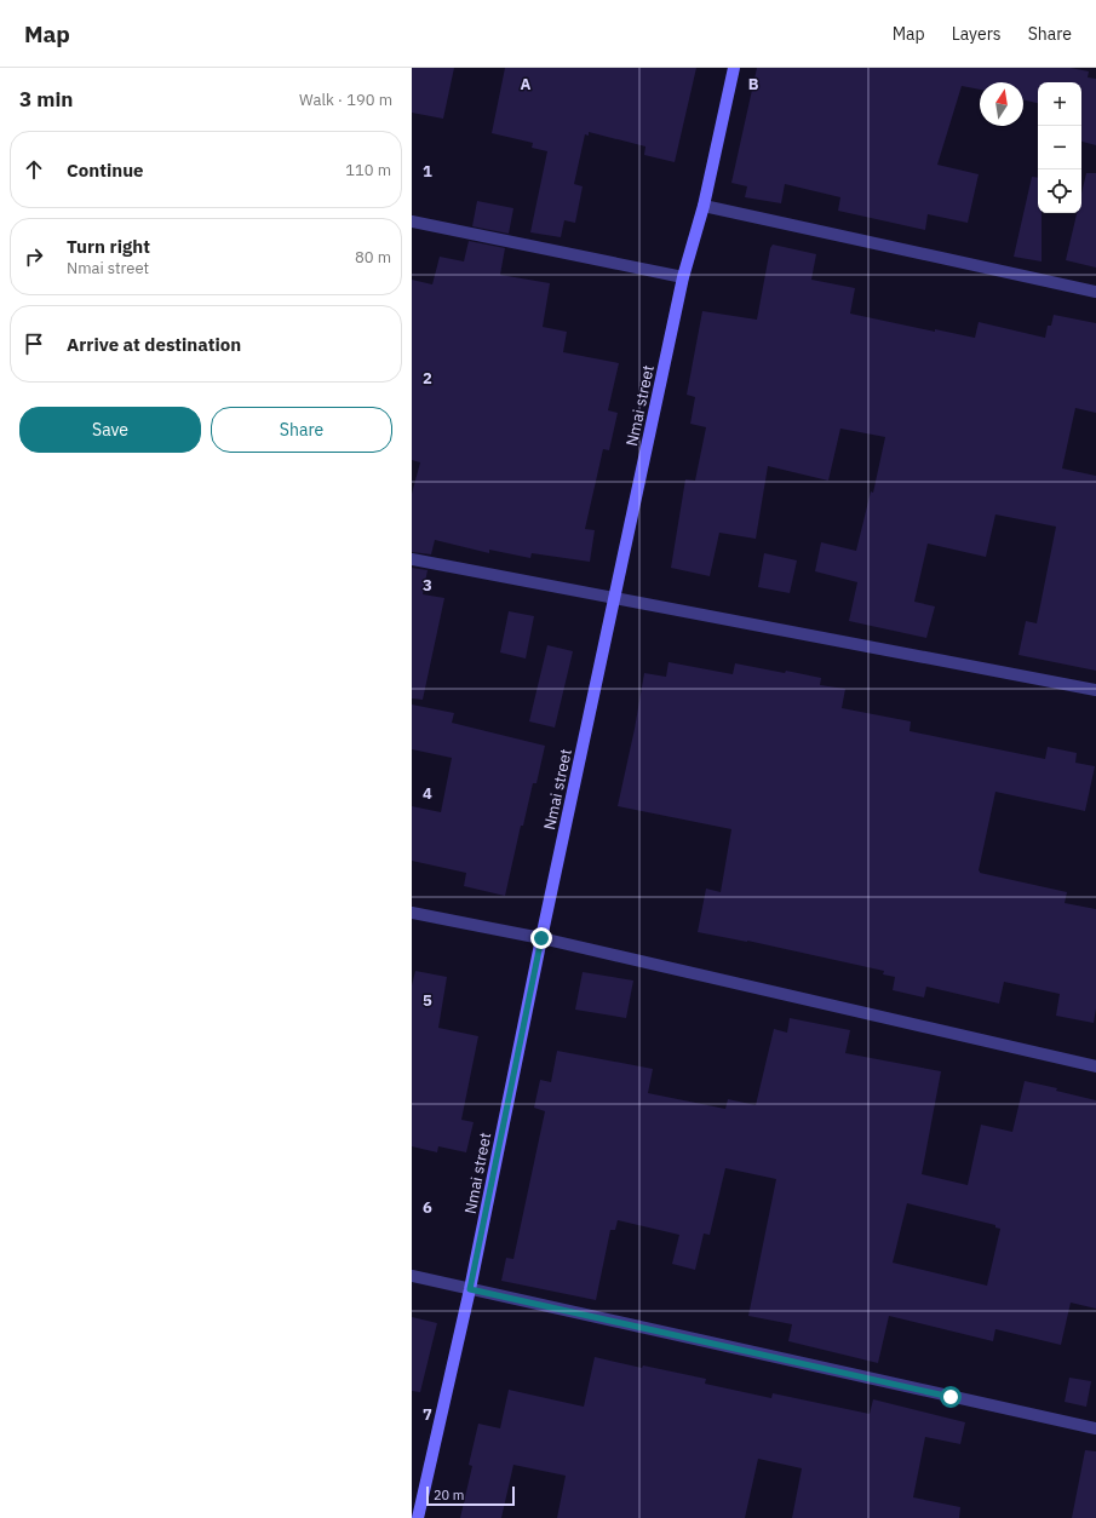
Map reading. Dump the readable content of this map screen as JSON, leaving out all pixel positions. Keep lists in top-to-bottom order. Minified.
{"streets":{"street":["Nmai street"]},"scale_bar":"20 m","north":"top","page":{"header":"Map","nav":["Map","Layers","Share"],"heading":["3 min","Walk · 190 m"],"map_buttons":["+","−"],"list":[["Continue","110 m"],["Turn right","Nmai street","80 m"],"Arrive at destination"],"buttons":["Save","Share"],"scale":"20 m"},"grid":{"columns":["A","B"],"rows":["1","2","3","4","5","6","7"]}}
